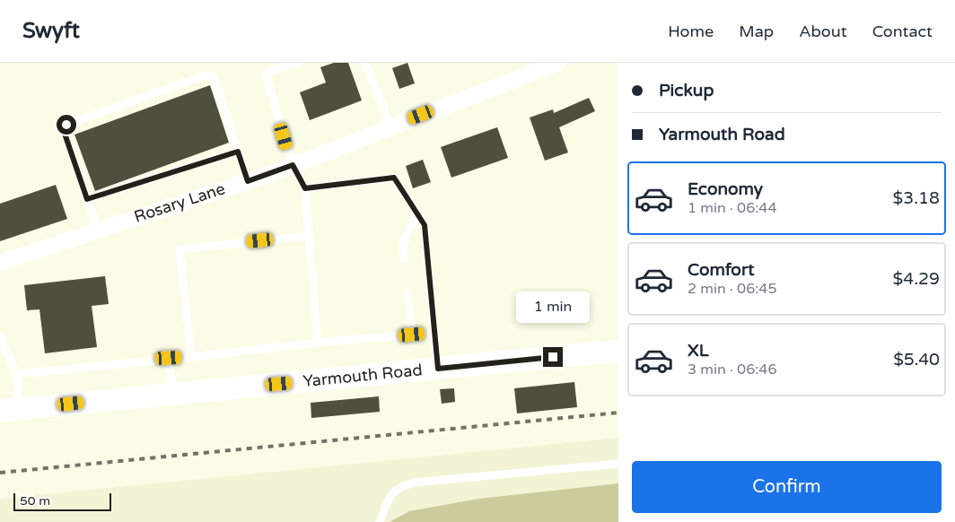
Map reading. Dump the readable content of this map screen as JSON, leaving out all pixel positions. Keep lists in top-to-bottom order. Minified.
{"streets":{"main road":["Yarmouth Road"],"street":["Rosary Lane"]},"scale_bar":"50 m","page":{"header":"Swyft","nav":["Home","Map","About","Contact"],"banner":["Pickup","Yarmouth Road"],"list":[{"name":"Economy","note":"1 min · 06:44","value":"$3.18"},{"name":"Comfort","note":"2 min · 06:45","value":"$4.29"},{"name":"XL","note":"3 min · 06:46","value":"$5.40"}],"bubble":"1 min","buttons":"Confirm","scale":"50 m"}}
